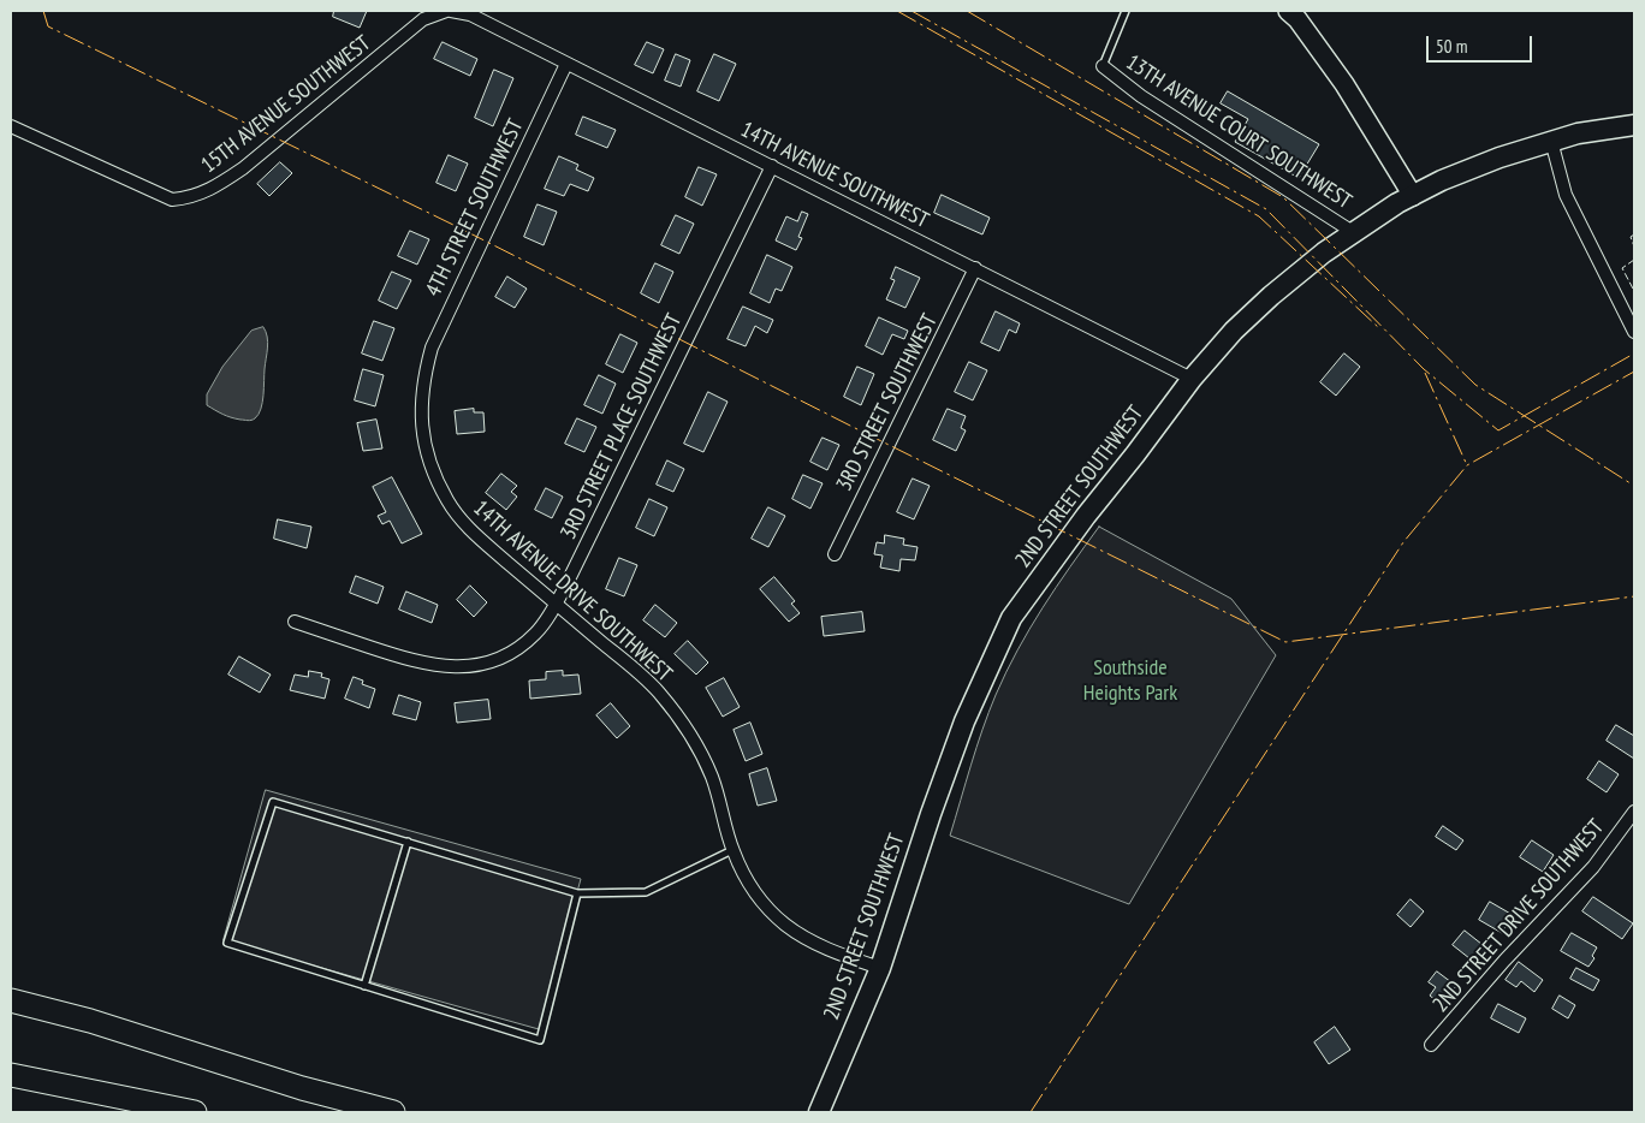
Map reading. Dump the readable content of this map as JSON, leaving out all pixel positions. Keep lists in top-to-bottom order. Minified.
{"streets":{"main road":["2ND STREET SOUTHWEST"],"street":["15TH AVENUE SOUTHWEST","13TH AVENUE COURT SOUTHWEST","14TH AVENUE SOUTHWEST","4TH STREET SOUTHWEST","3RD STREET SOUTHWEST","3RD STREET PLACE SOUTHWEST","14TH AVENUE DRIVE SOUTHWEST","2ND STREET DRIVE SOUTHWEST"]},"crossings":[["15TH AVENUE SOUTHWEST","14TH AVENUE SOUTHWEST"],["13TH AVENUE COURT SOUTHWEST","2ND STREET SOUTHWEST"],["14TH AVENUE SOUTHWEST","4TH STREET SOUTHWEST"],["14TH AVENUE SOUTHWEST","3RD STREET SOUTHWEST"],["14TH AVENUE SOUTHWEST","3RD STREET PLACE SOUTHWEST"],["14TH AVENUE SOUTHWEST","2ND STREET SOUTHWEST"],["4TH STREET SOUTHWEST","14TH AVENUE DRIVE SOUTHWEST"],["3RD STREET PLACE SOUTHWEST","14TH AVENUE DRIVE SOUTHWEST"],["2ND STREET SOUTHWEST","14TH AVENUE DRIVE SOUTHWEST"]],"parks":["Southside Heights Park"],"scale_bar":"50 m"}
